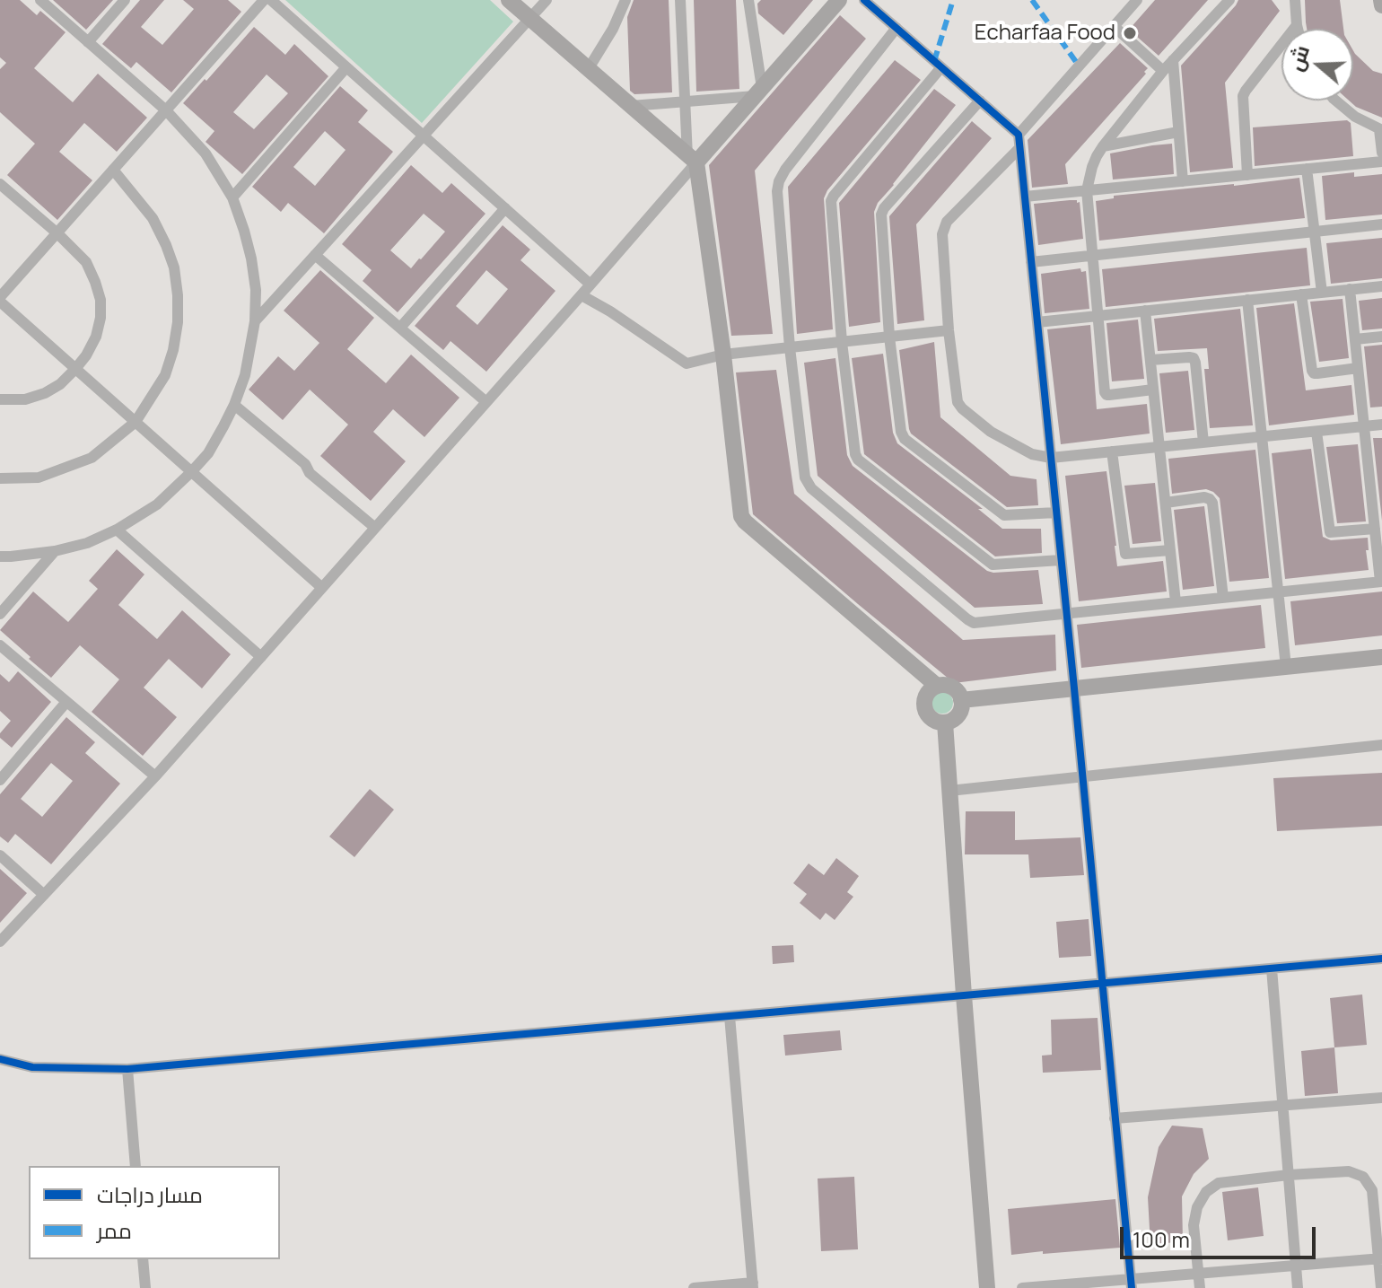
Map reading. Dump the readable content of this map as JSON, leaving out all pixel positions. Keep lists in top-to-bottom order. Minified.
{"places":["Echarfaa Food"],"legend":["مسار دراجات","ممر"],"scale_bar":"100 m","north":"left"}
